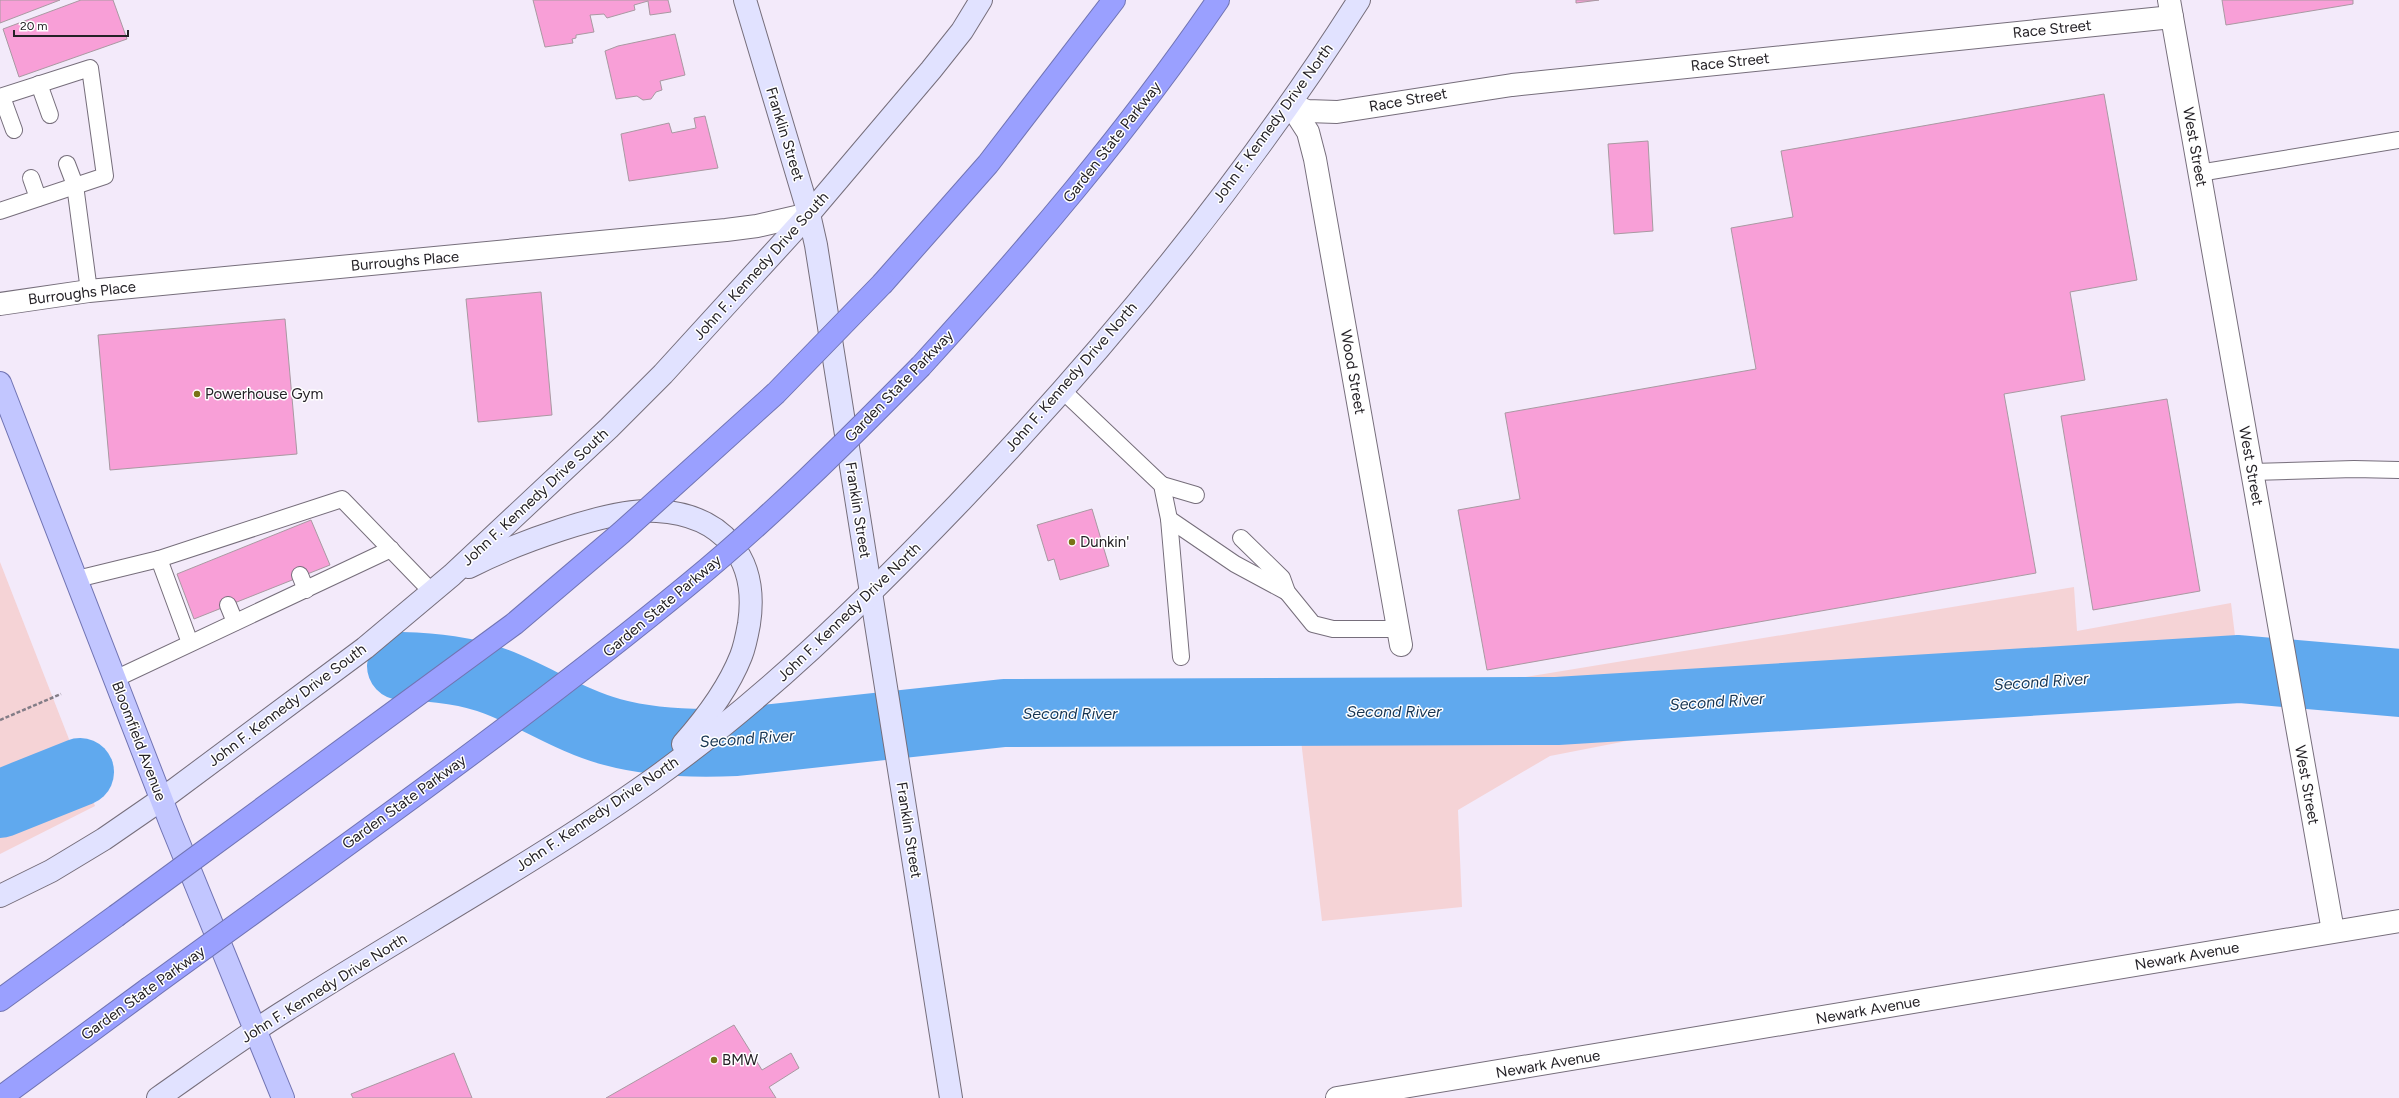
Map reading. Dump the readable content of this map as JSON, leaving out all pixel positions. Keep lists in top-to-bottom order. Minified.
{"streets":{"highway":["Garden State Parkway"],"main road":["John F. Kennedy Drive North","Franklin Street","John F. Kennedy Drive South","Bloomfield Avenue"],"street":["Race Street","West Street","Burroughs Place","Wood Street","Newark Avenue"]},"crossings":[["Race Street","John F. Kennedy Drive North"],["Race Street","West Street"],["Race Street","Wood Street"],["John F. Kennedy Drive North","Franklin Street"],["John F. Kennedy Drive North","Wood Street"],["John F. Kennedy Drive North","Bloomfield Avenue"],["Franklin Street","Burroughs Place"],["Franklin Street","John F. Kennedy Drive South"],["West Street","Newark Avenue"],["Burroughs Place","John F. Kennedy Drive South"],["John F. Kennedy Drive South","Bloomfield Avenue"]],"water":["Second River"],"places":["Powerhouse Gym","Dunkin'","BMW"],"scale_bar":"20 m"}
